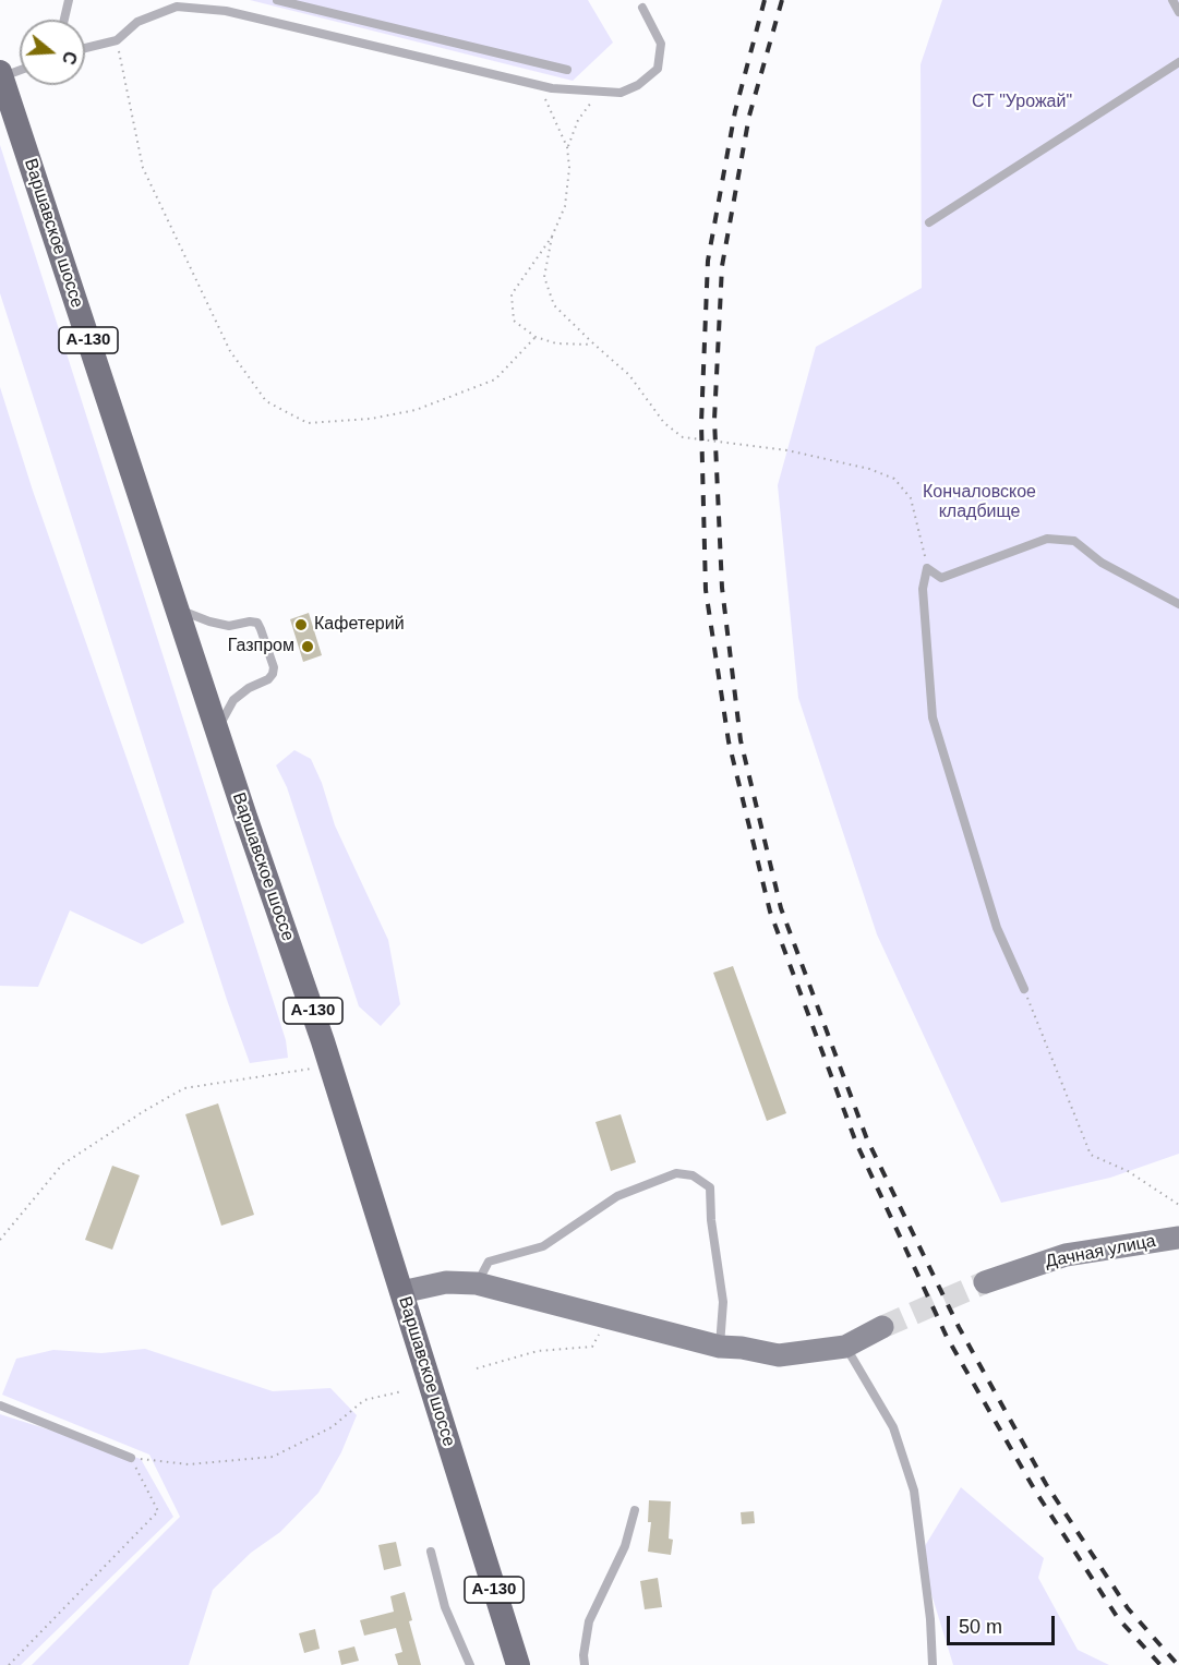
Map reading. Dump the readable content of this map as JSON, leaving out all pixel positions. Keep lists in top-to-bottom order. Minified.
{"streets":{"main road":["Варшавское шоссе","А-130"],"street":["Дачная улица"]},"parks":["СТ \"Урожай\"","Кончаловское кладбище"],"places":["Кафетерий","Газпром"],"scale_bar":"50 m","north":"right"}
